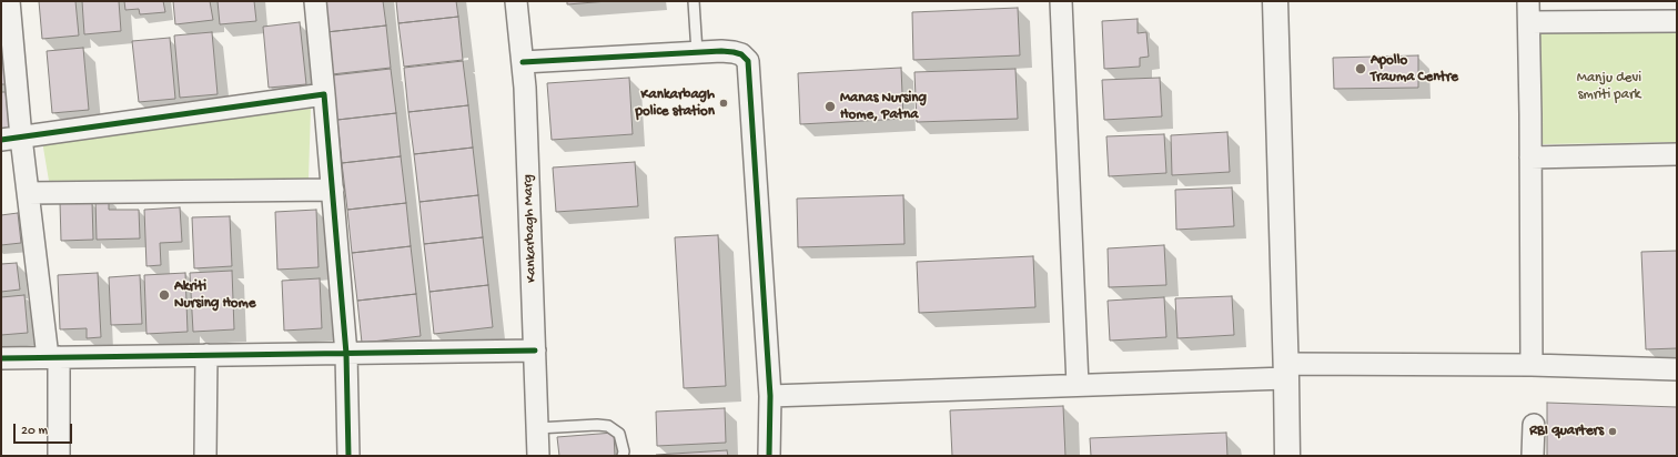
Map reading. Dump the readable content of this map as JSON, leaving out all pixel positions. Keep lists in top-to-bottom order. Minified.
{"streets":{"street":["Kankarbagh Marg"]},"parks":["Manju devi smriti park"],"places":["Apollo Trauma Centre","Kankarbagh police station","Manas Nursing Home, Patna","Akriti Nursing Home","RBI quarters"],"scale_bar":"20 m"}
